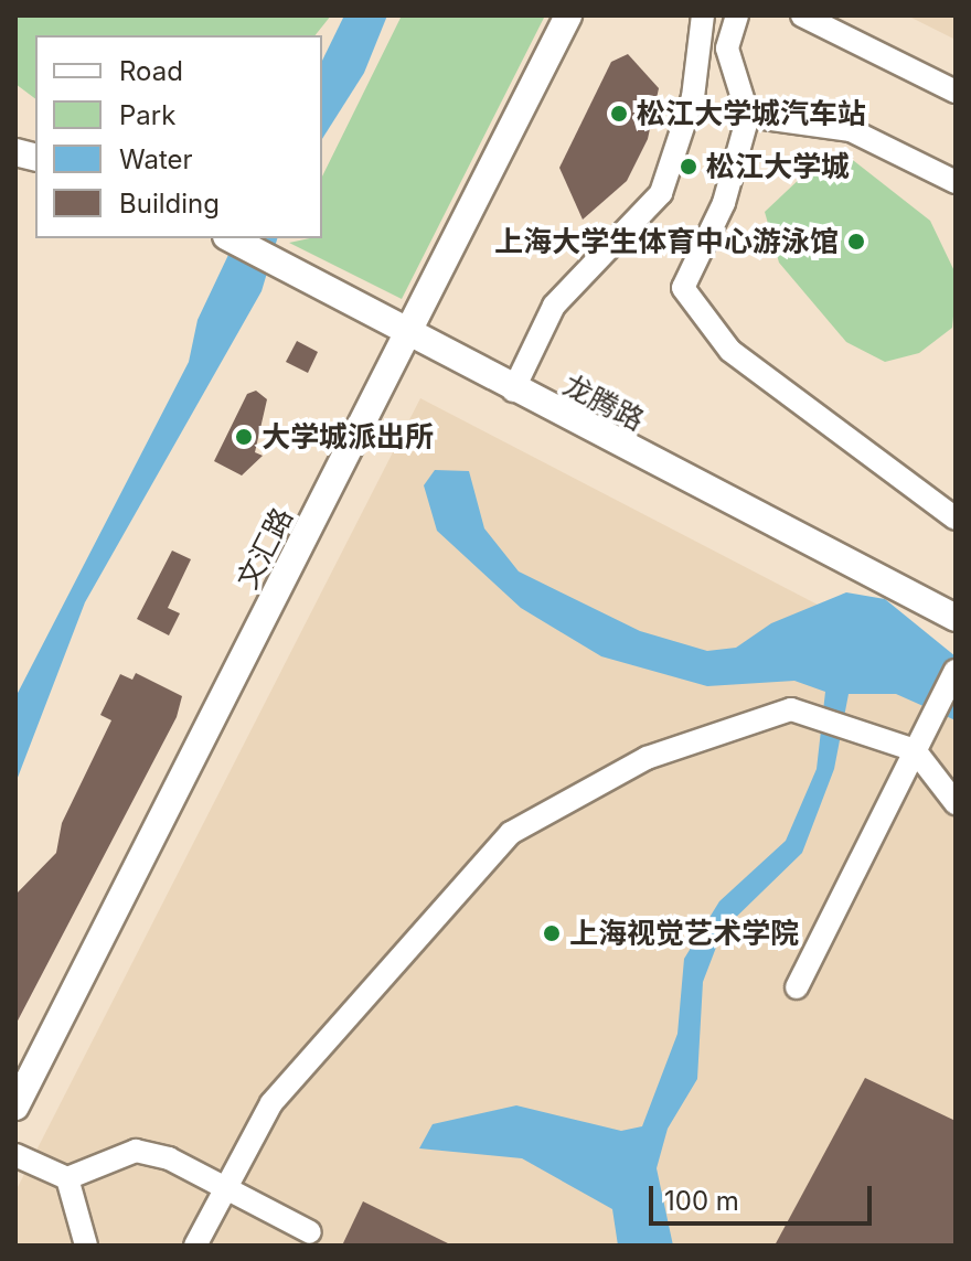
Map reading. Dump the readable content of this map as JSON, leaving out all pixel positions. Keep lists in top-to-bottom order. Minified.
{"streets":{"main road":["龙腾路","文汇路"]},"crossings":[["龙腾路","文汇路"]],"places":["松江大学城汽车站","松江大学城","上海大学生体育中心游泳馆","大学城派出所","上海视觉艺术学院"],"legend":["Road","Park","Water","Building"],"scale_bar":"100 m"}
